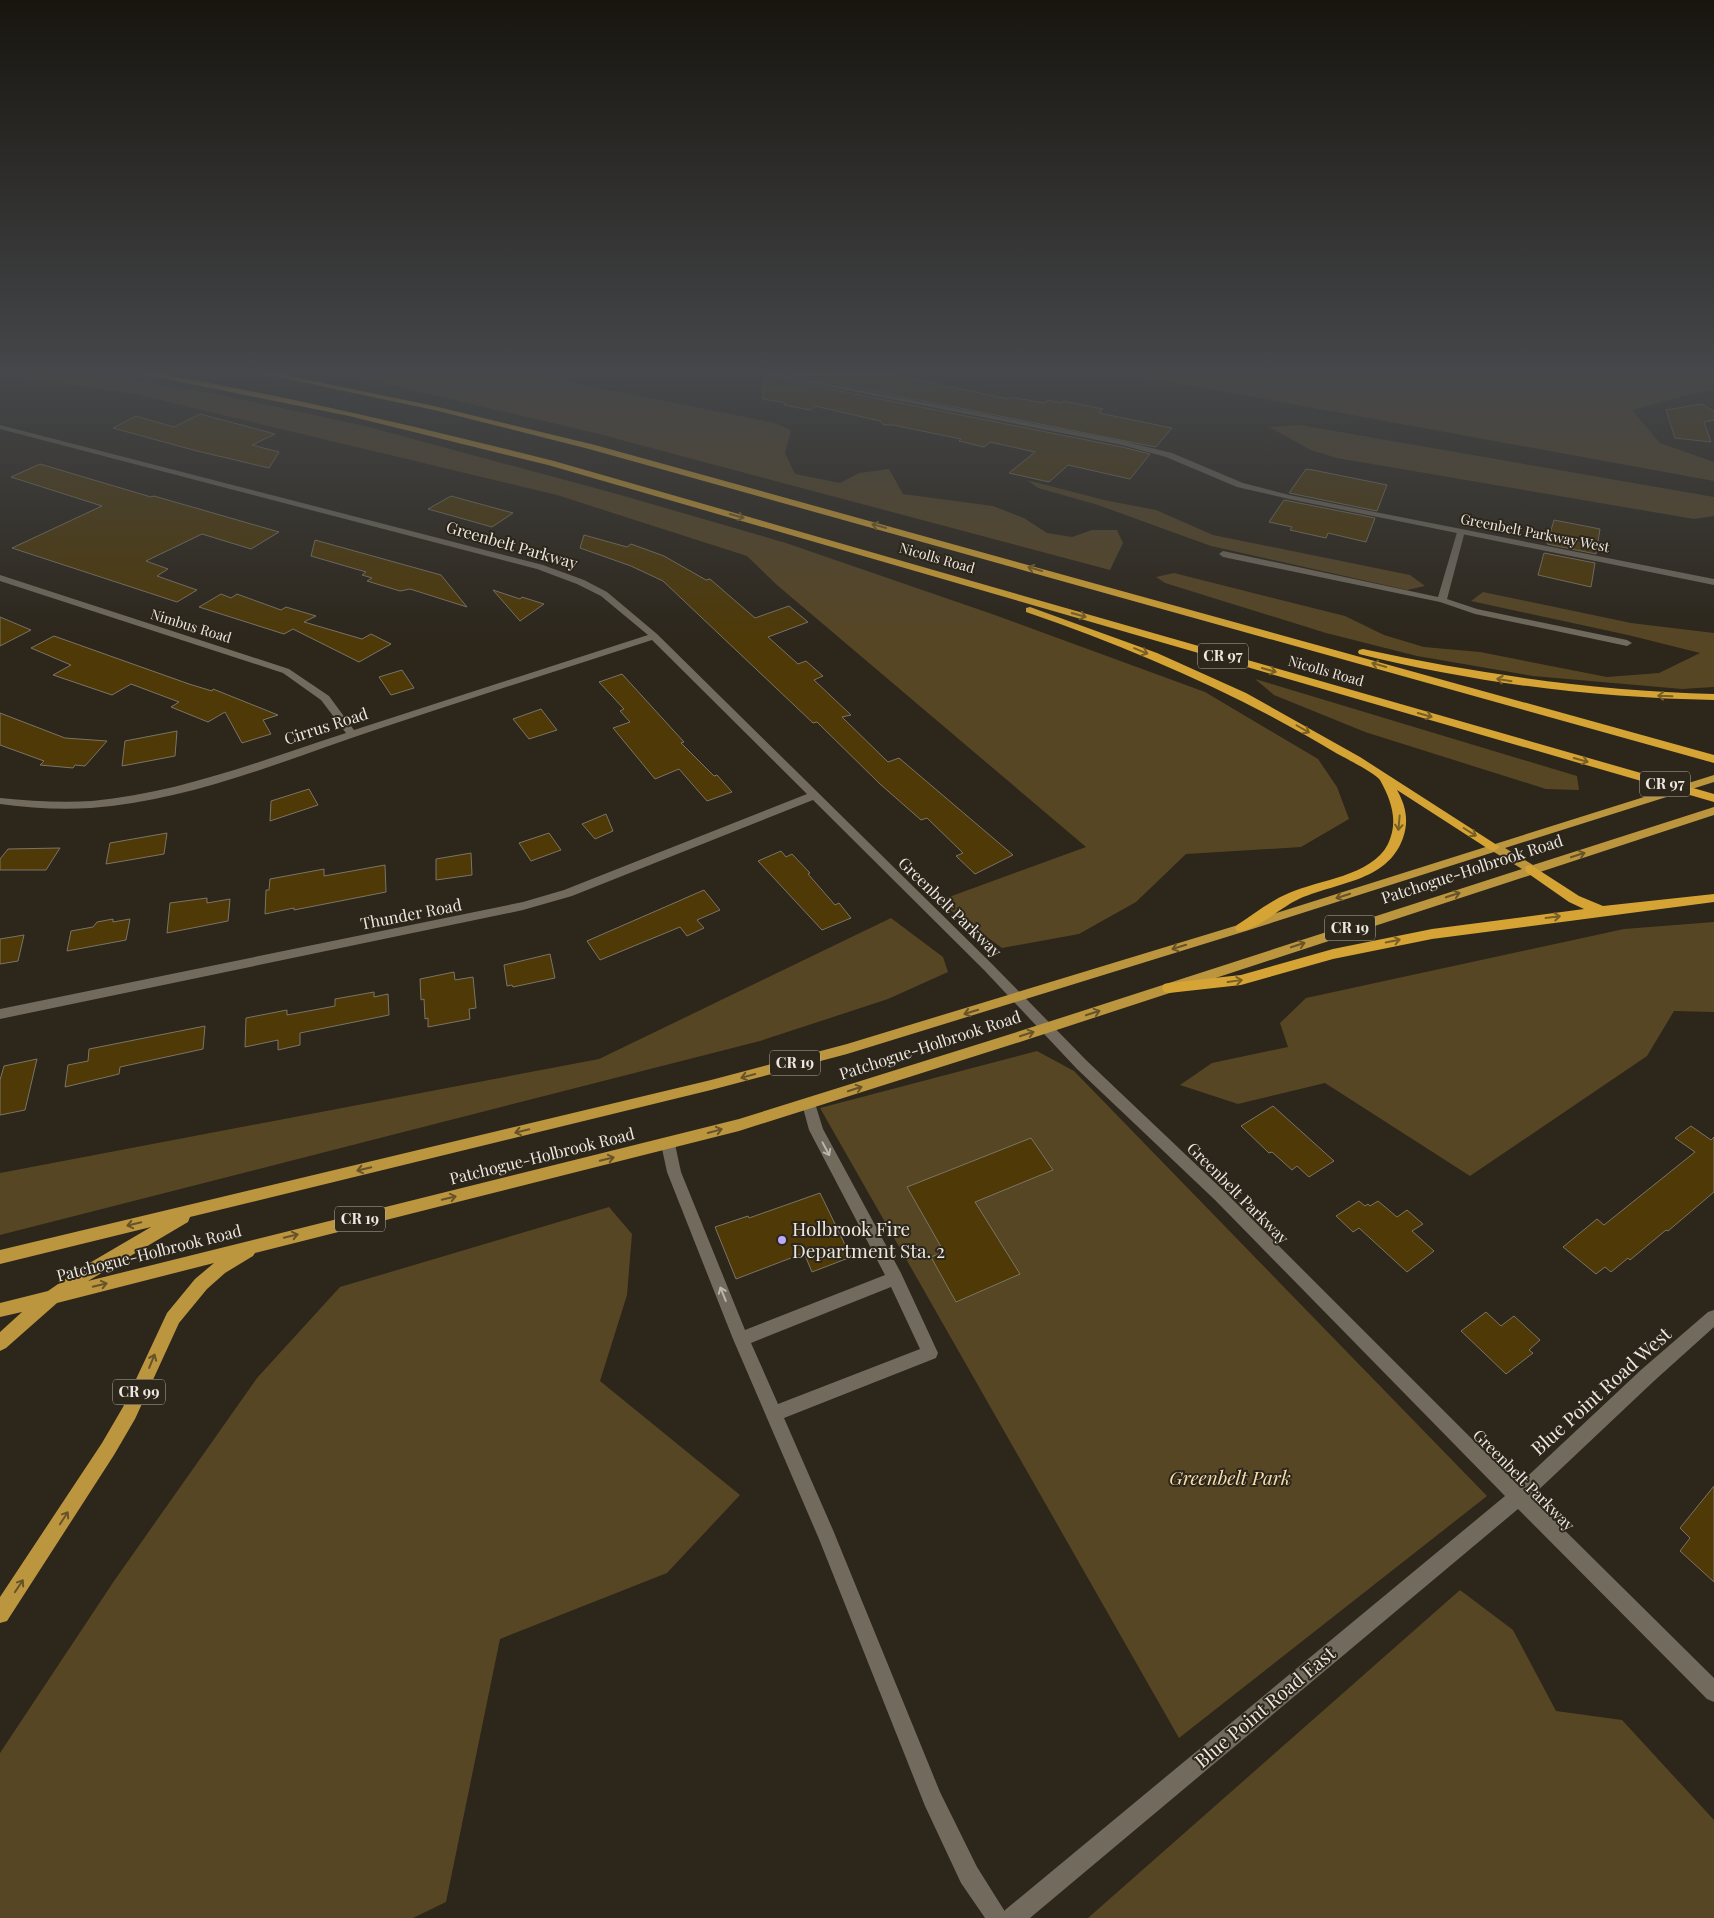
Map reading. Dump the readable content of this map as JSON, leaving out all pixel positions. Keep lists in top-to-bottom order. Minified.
{"streets":{"highway":["Nicolls Road","CR 97"],"main road":["Patchogue-Holbrook Road","CR 19","CR 99"],"street":["Greenbelt Parkway West","Greenbelt Parkway","Nimbus Road","Cirrus Road","Thunder Road","Blue Point Road West","Blue Point Road East"]},"crossings":[["Greenbelt Parkway","Cirrus Road"],["Greenbelt Parkway","Patchogue-Holbrook Road"],["Greenbelt Parkway","Thunder Road"],["Greenbelt Parkway","Blue Point Road West"],["Greenbelt Parkway","Blue Point Road East"],["Nimbus Road","Cirrus Road"],["Patchogue-Holbrook Road","CR 99"],["Blue Point Road West","Blue Point Road East"]],"parks":["Greenbelt Park"],"places":["Holbrook Fire Department Sta. 2"]}
